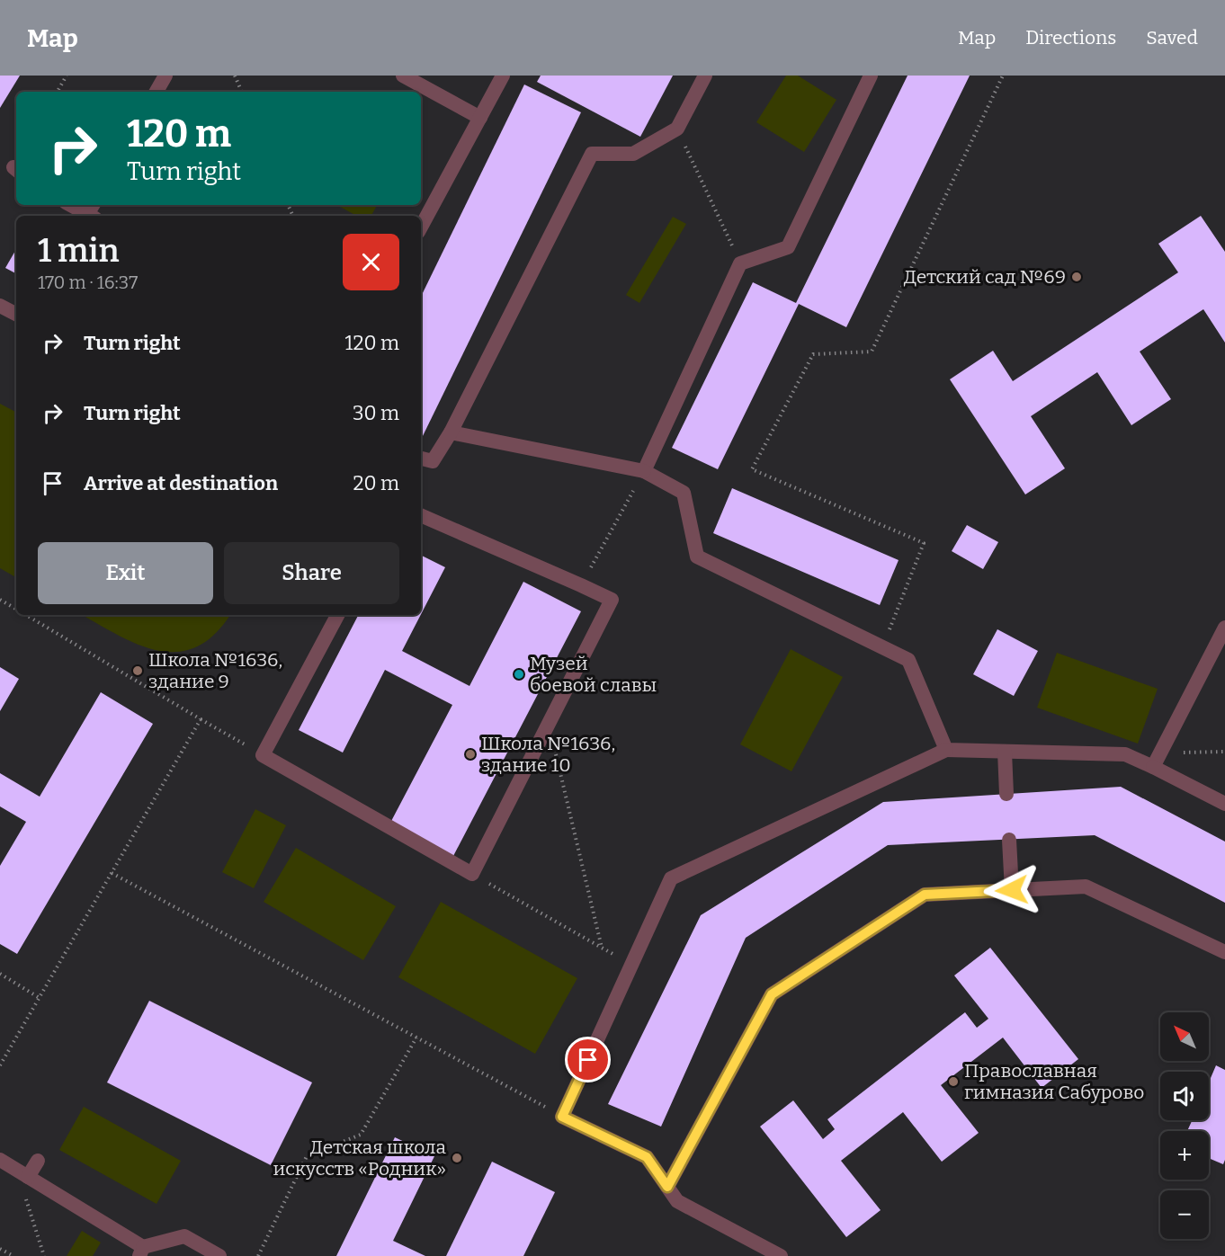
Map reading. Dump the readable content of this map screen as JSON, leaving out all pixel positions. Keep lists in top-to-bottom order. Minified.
{"places":["Детский сад №69","Школа №1636, здание 9","Музей боевой славы","Школа №1636, здание 10","Православная гимназия Сабурово","Детская школа искусств «Родник»"],"north":"top left","page":{"header":"Map","nav":["Map","Directions","Saved"],"turn":["120 m","Turn right"],"heading":["1 min","170 m · 16:37"],"list":[{"name":"Turn right","value":"120 m"},{"name":"Turn right","value":"30 m"},{"name":"Arrive at destination","value":"20 m"}],"buttons":["Exit","Share"],"map_buttons":["+","−"]}}
